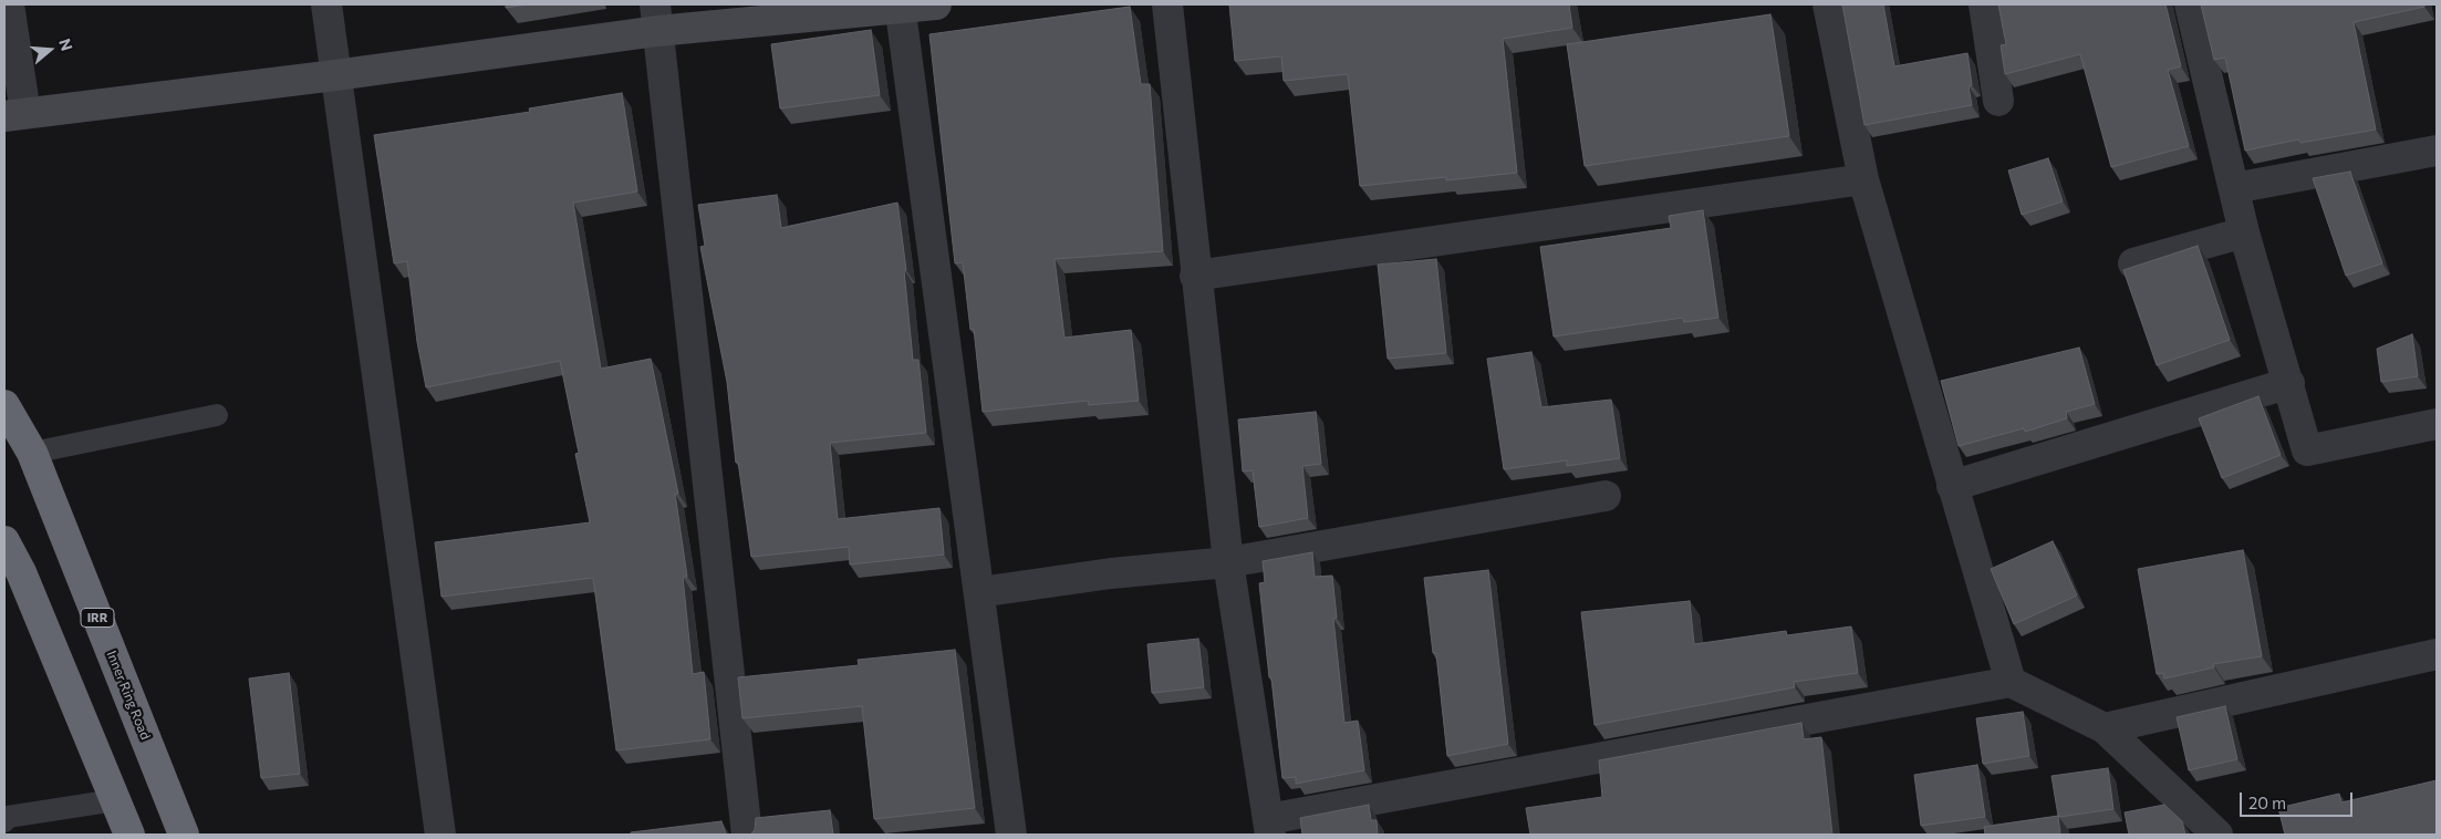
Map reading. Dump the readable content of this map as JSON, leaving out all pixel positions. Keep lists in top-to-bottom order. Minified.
{"streets":{"highway":["IRR","Inner Ring Road"]},"scale_bar":"20 m","north":"right"}
